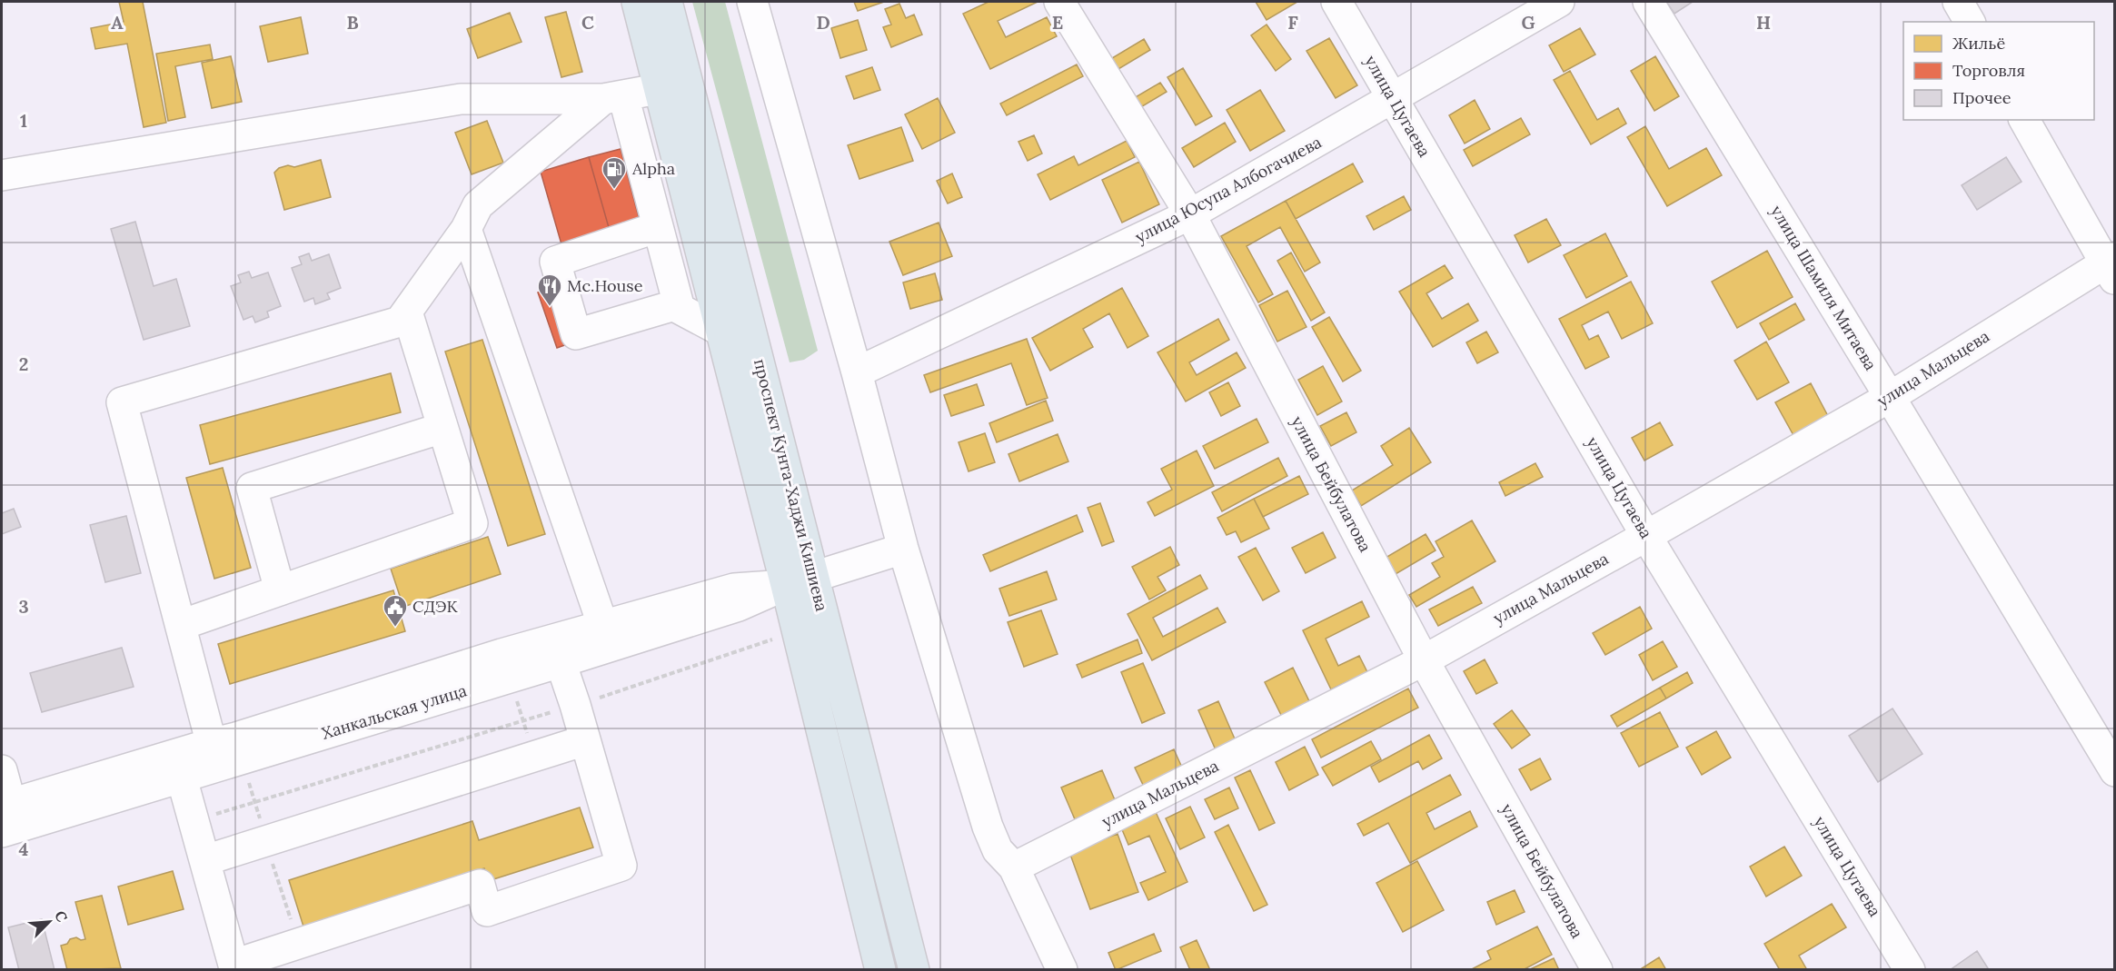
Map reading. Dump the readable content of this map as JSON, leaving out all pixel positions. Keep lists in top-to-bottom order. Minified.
{"streets":{"main road":["проспект Кунта-Хаджи Кишиева"],"street":["улица Цугаева","улица Юсупа Албогачиева","улица Шамиля Митаева","улица Мальцева","улица Бейбулатова","Ханкальская улица"]},"crossings":[["улица Цугаева","улица Юсупа Албогачиева"],["улица Цугаева","улица Мальцева"],["улица Юсупа Албогачиева","улица Бейбулатова"],["улица Шамиля Митаева","улица Мальцева"],["улица Мальцева","улица Бейбулатова"],["проспект Кунта-Хаджи Кишиева","Ханкальская улица"]],"places":{"fuel station":["Alpha"],"restaurant":["Mc.House"],"public building":["СДЭК"]},"legend":["Жильё","Торговля","Прочее"],"north":"top right","grid":{"columns":["A","B","C","D","E","F","G","H"],"rows":["1","2","3","4"]}}
